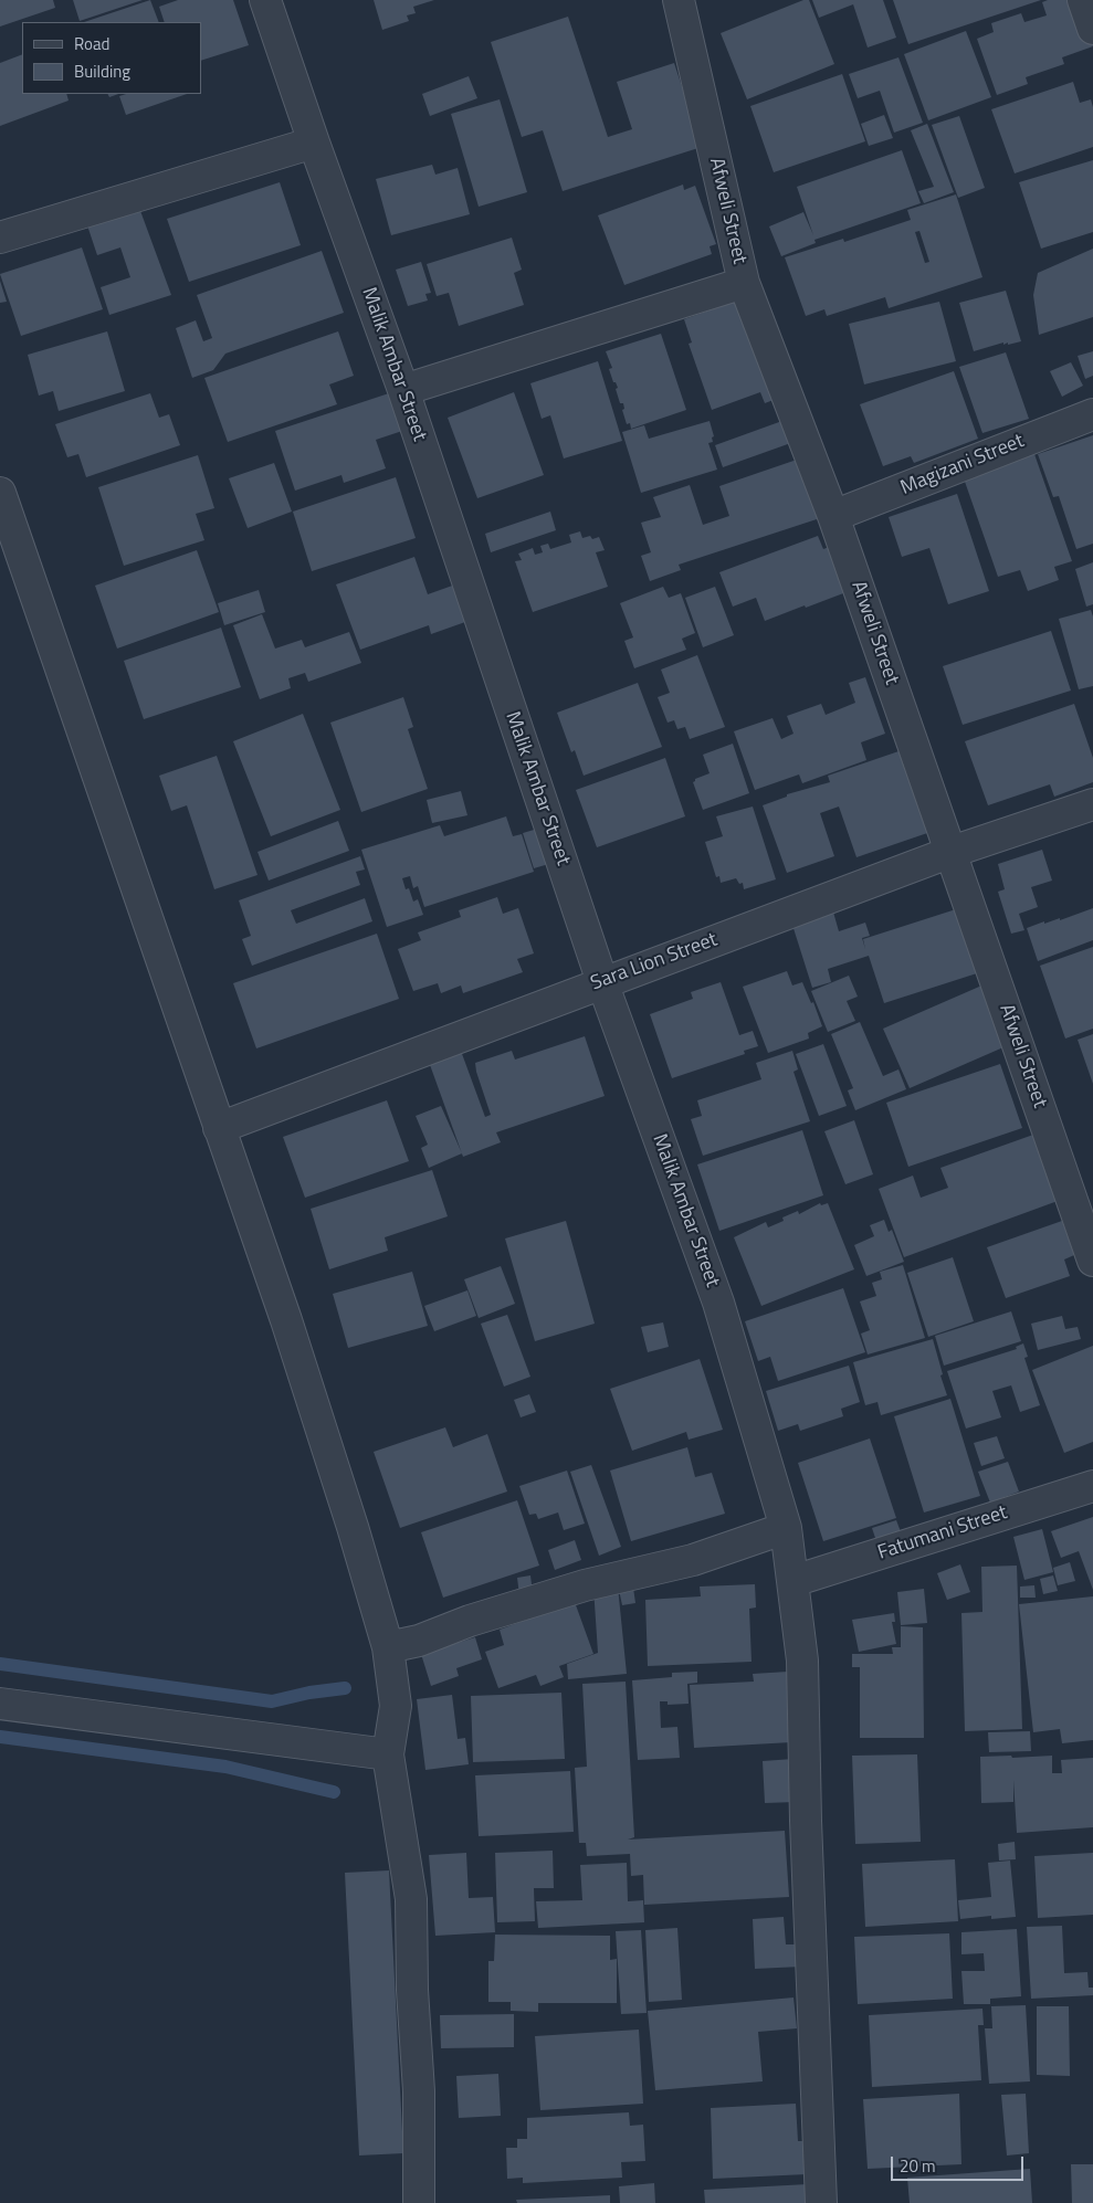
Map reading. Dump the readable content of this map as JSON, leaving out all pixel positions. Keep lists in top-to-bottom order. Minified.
{"streets":{"street":["Afweli Street","Malik Ambar Street","Magizani Street","Sara Lion Street","Fatumani Street"]},"crossings":[["Afweli Street","Magizani Street"],["Afweli Street","Sara Lion Street"],["Malik Ambar Street","Sara Lion Street"],["Malik Ambar Street","Fatumani Street"]],"legend":["Road","Building"],"scale_bar":"20 m"}
